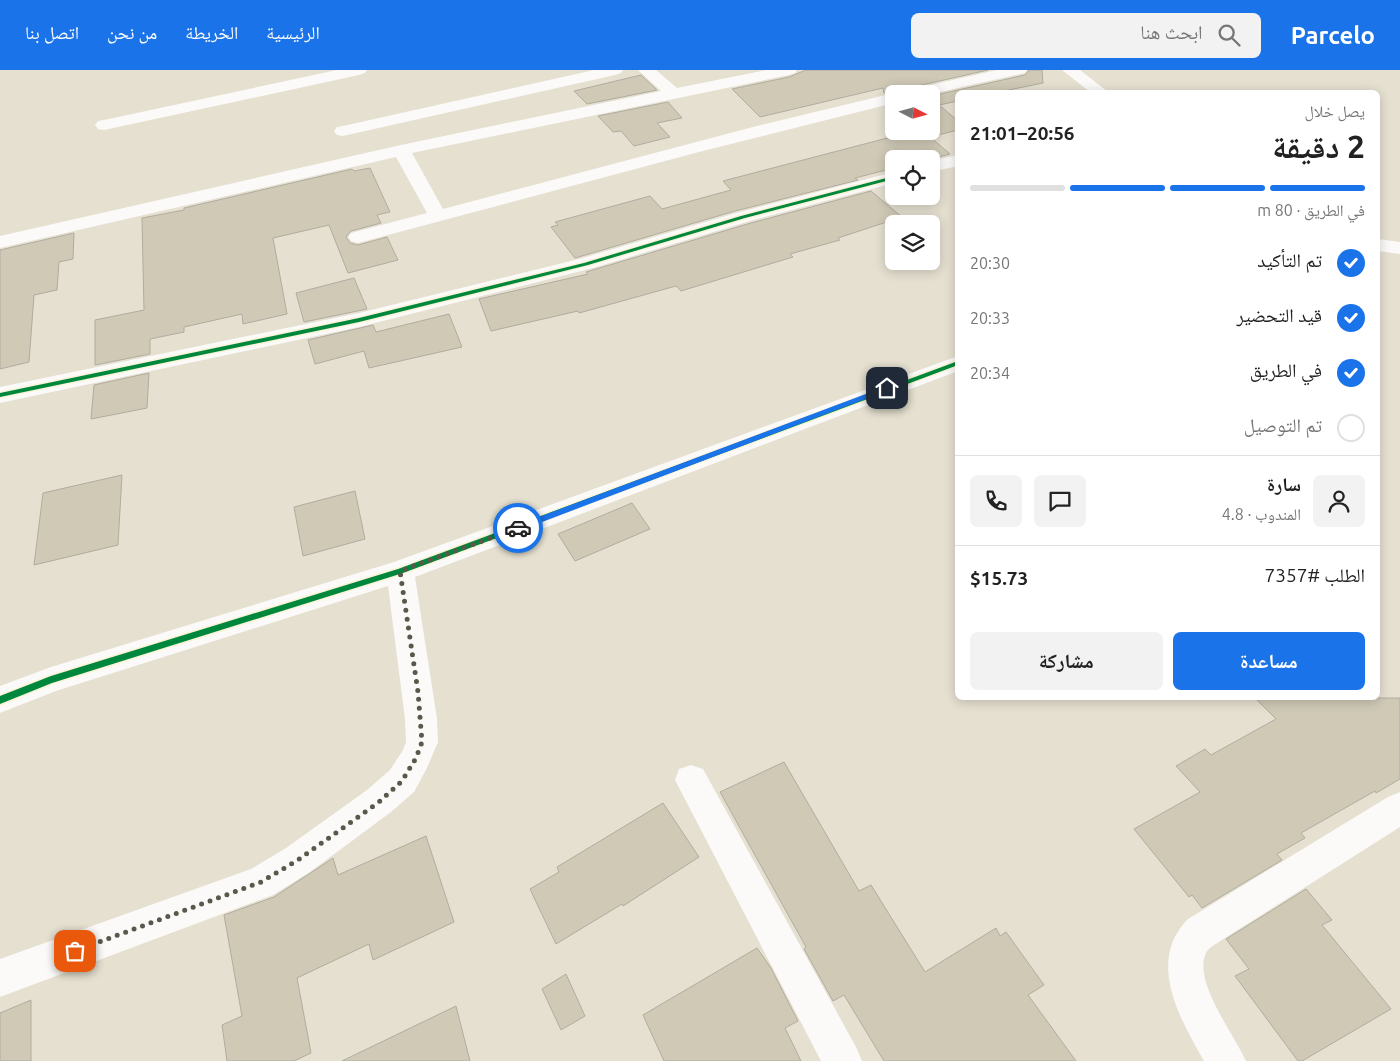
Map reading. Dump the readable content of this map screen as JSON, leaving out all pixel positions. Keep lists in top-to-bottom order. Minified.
{"north":"right","page":{"header":"Parcelo","search":"ابحث هنا","nav":["الرئيسية","الخريطة","من نحن","اتصل بنا"],"heading":["2 دقيقة","يصل خلال","20:56–21:01"],"panel":["سارة","المندوب · 4.8","الطلب #7357","$15.73"],"bar":"في الطريق · 80 m","list":[["تم التأكيد","20:30"],["قيد التحضير","20:33"],["في الطريق","20:34"],"تم التوصيل"],"buttons":["مساعدة","مشاركة"]}}
